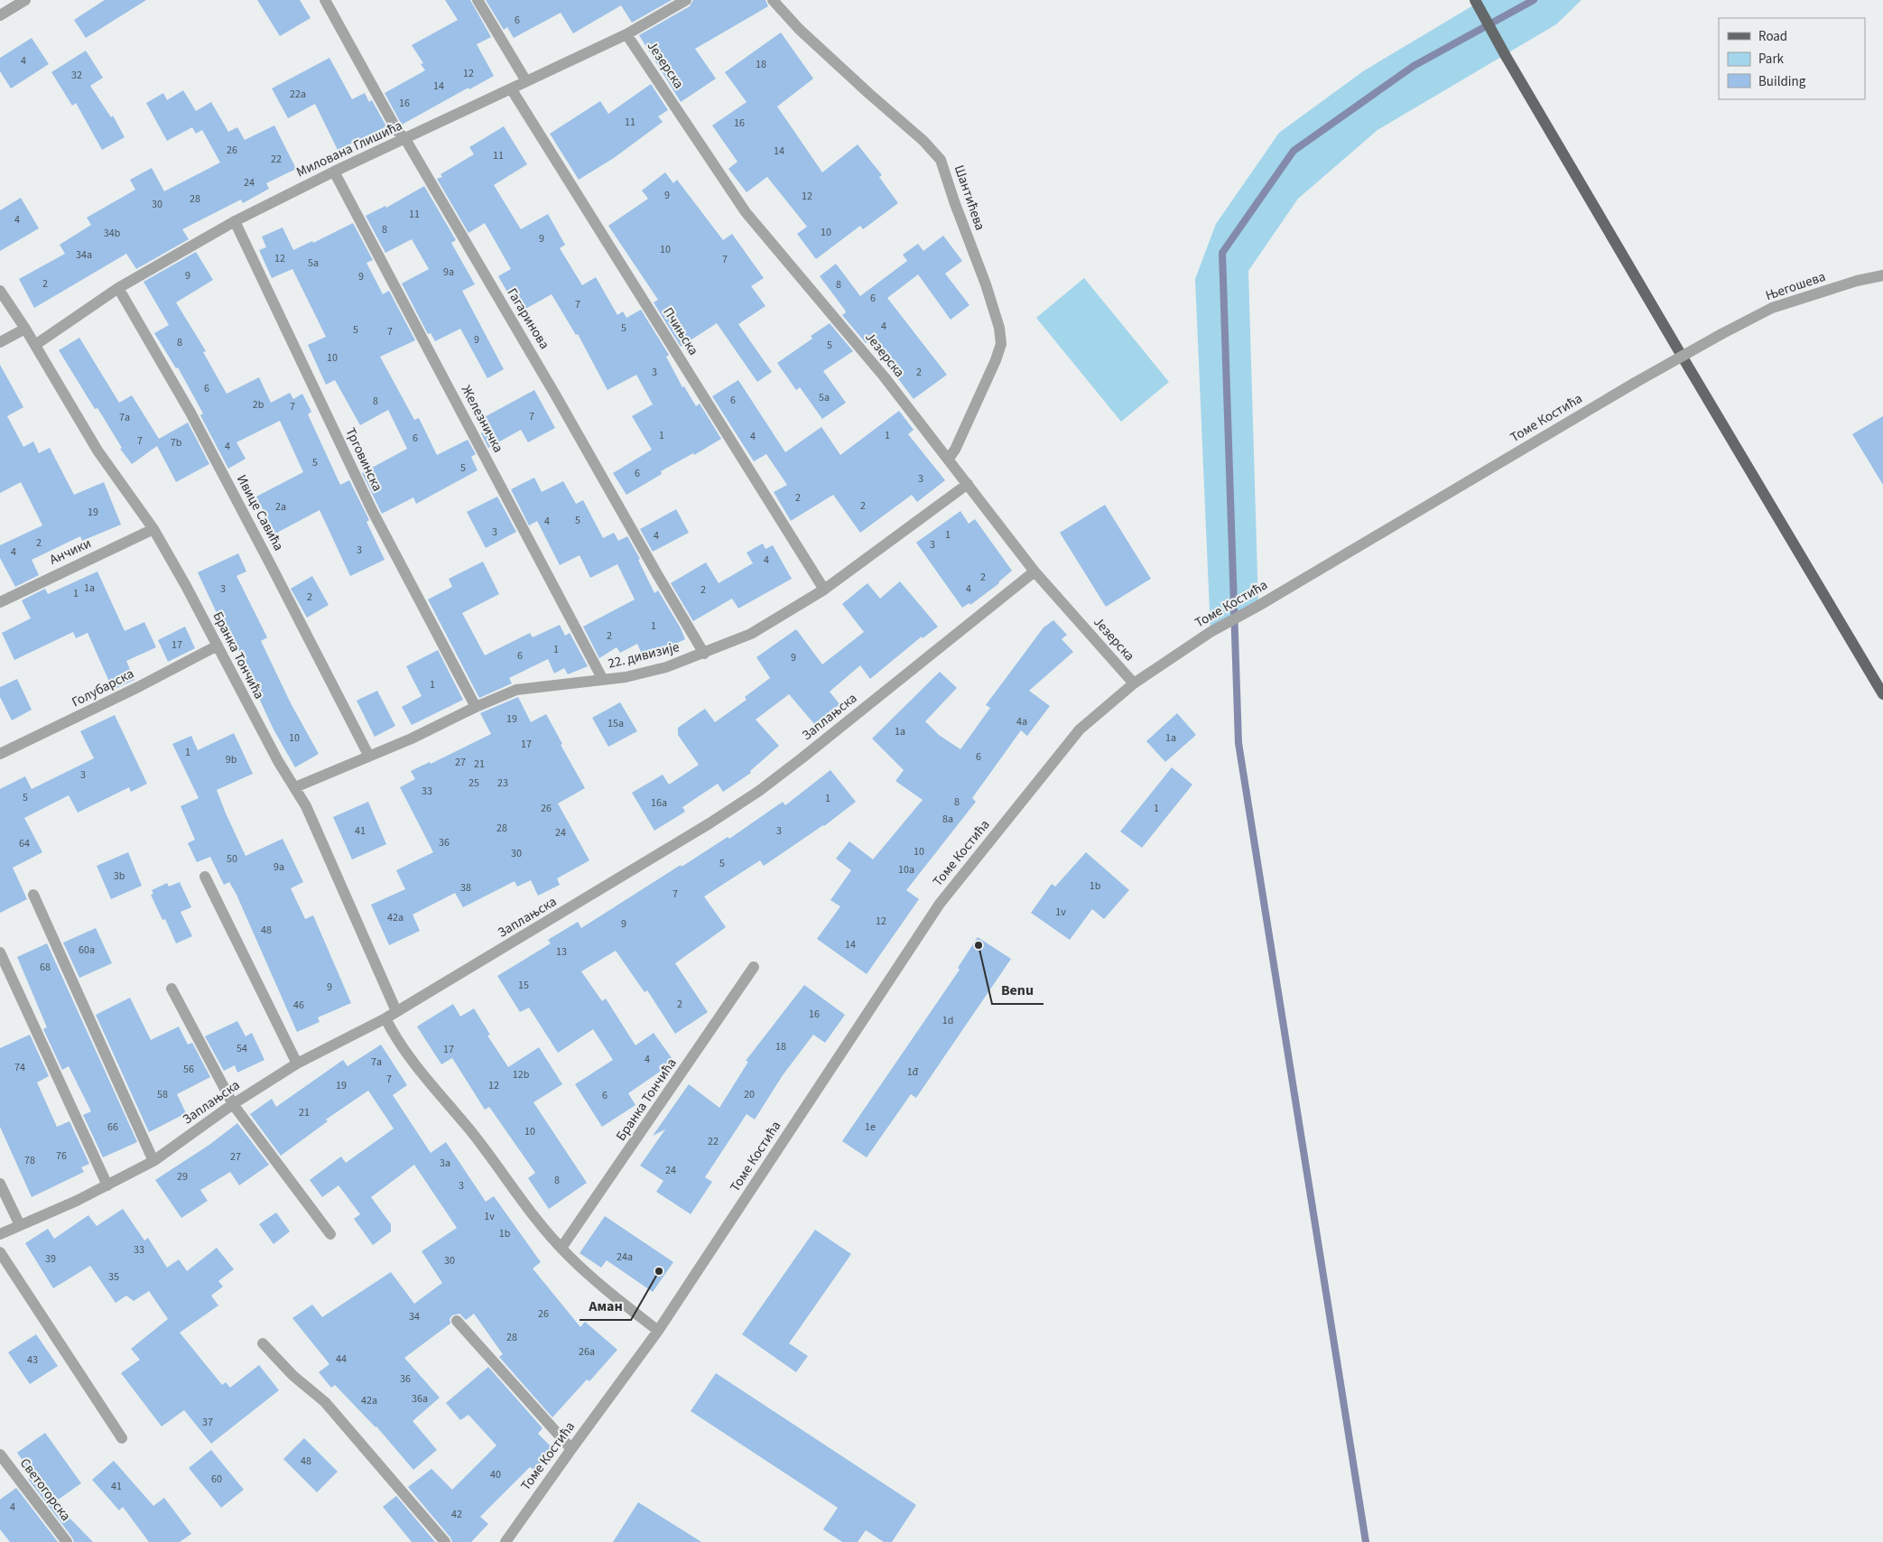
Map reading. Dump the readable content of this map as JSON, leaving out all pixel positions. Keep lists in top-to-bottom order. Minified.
{"streets":{"street":["Језерска","Милована Глишића","Шантићева","Његошева","Гагаринова","Пчињска","Томе Костића","Железничка","Трговинска","Ивице Савића","Анчики","Бранка Тончића","22. дивизије","Голубарска","Заплањска","Светогорска"]},"crossings":[["Језерска","Милована Глишића"],["Језерска","Шантићева"],["Језерска","Томе Костића"],["Језерска","22. дивизије"],["Језерска","Заплањска"],["Милована Глишића","Гагаринова"],["Милована Глишића","Пчињска"],["Милована Глишића","Железничка"],["Милована Глишића","Трговинска"],["Милована Глишића","Ивице Савића"],["Милована Глишића","Бранка Тончића"],["Његошева","Томе Костића"],["Гагаринова","22. дивизије"],["Пчињска","22. дивизије"],["Железничка","22. дивизије"],["Трговинска","22. дивизије"],["Ивице Савића","22. дивизије"],["Анчики","Бранка Тончића"],["Бранка Тончића","22. дивизије"],["Бранка Тончића","Голубарска"],["Бранка Тончића","Заплањска"]],"places":["Benu","Аман"],"house_numbers":["6","4","18","12","32","14","22a","16","11","16","26","14","11","22","24","9","12","28","30","11","4","8","10","34b","9","10","34a","12","7","5a","9a","9","9","2","8","6","7","4","5","5","7","9","8","5","10","3","2","6","5a","6","8","2b","7","7","7a","1","1","4","6","7","7b","4","5","5","6","3","2","2","2a","19","5","4","3","1","4","2","3","3","4","4","2","1a","3","4","2","1","2","1","2","17","1","6","9","1","19","4a","15a","1a","10","1a","17","1","6","9b","27","21","3","25","23","33","5","1","8","16a","26","1","8a","28","41","3","24","36","64","10","30","50","5","9a","10a","3b","1b","38","7","1v","42a","12","9","48","14","60a","13","68","15","9","2","46","16","1d","18","54","17","4","7a","74","56","1đ","12b","7","19","12","58","20","6","21","66","1e","10","22","76","27","78","3a","24","29","8","3","1v","1b","33","24a","39","30","35","26","34","28","26a","44","43","36","36a","42a","37","48","40","60","41","4","42"],"legend":["Road","Park","Building"]}
